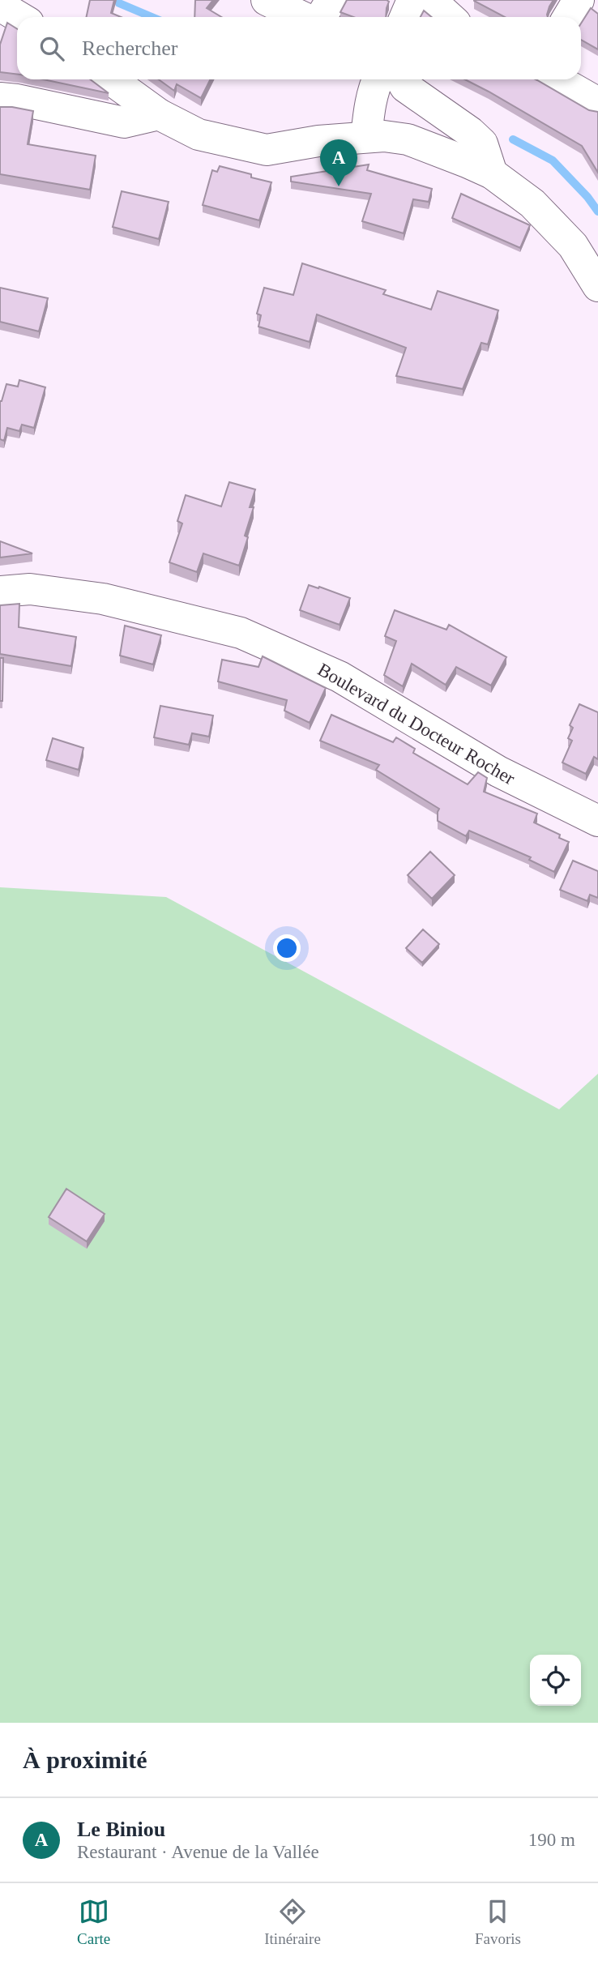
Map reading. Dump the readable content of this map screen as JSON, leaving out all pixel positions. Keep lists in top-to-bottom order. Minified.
{"streets":{"street":["Boulevard du Docteur Rocher"]},"page":{"search":"Rechercher","pins":"A","heading":"À proximité","list":[{"mark":"A","name":"Le Biniou","note":"Restaurant · Avenue de la Vallée","value":"190 m"}],"nav":["Carte","Itinéraire","Favoris"]}}
